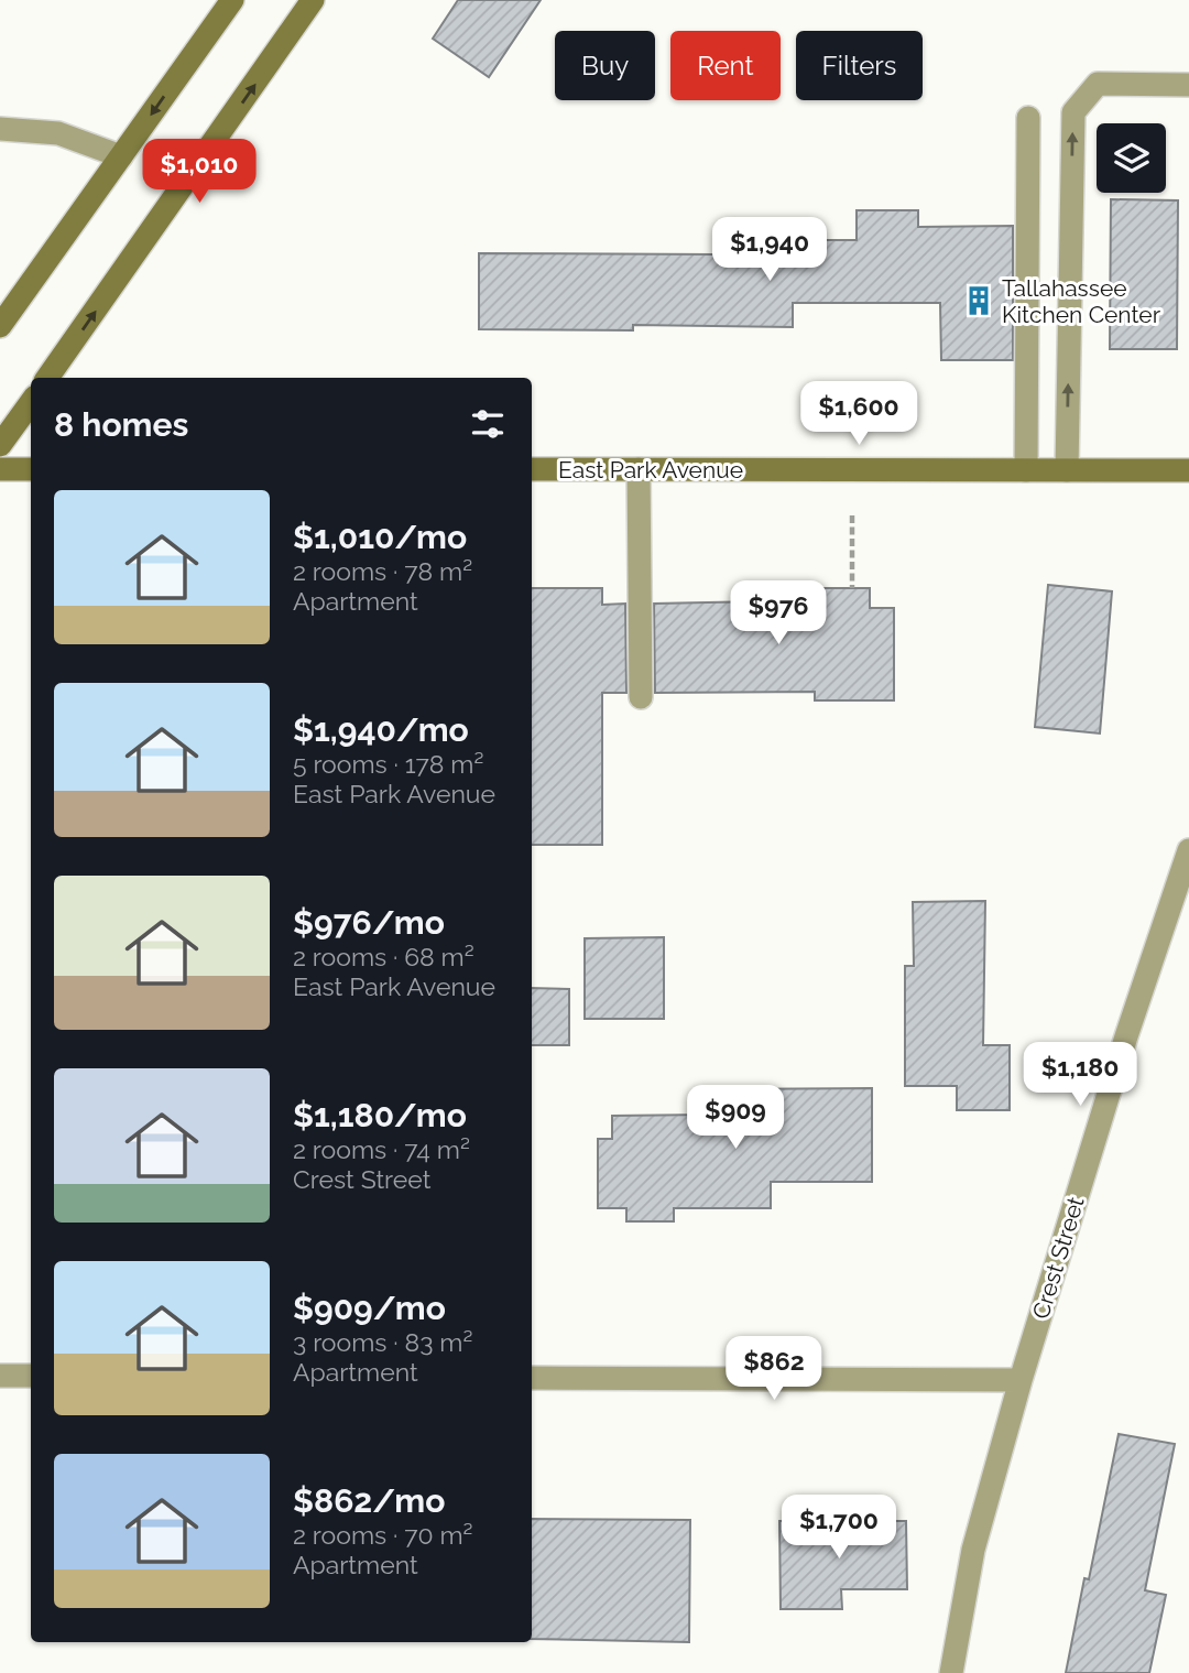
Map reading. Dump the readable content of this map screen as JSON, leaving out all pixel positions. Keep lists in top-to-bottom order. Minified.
{"streets":{"street":["East Park Avenue","Crest Street"]},"places":{"building":["Tallahassee Kitchen Center"]},"page":{"chip":["Buy","Rent","Filters"],"price":["$1,010","$1,940","$1,600","$976","$1,180","$909","$862","$1,700"],"heading":"8 homes","list":[{"name":"$1,010/mo","note":"2 rooms · 78 m² · Apartment"},{"name":"$1,940/mo","note":"5 rooms · 178 m² · East Park Avenue"},{"name":"$976/mo","note":"2 rooms · 68 m² · East Park Avenue"},{"name":"$1,180/mo","note":"2 rooms · 74 m² · Crest Street"},{"name":"$909/mo","note":"3 rooms · 83 m² · Apartment"},{"name":"$862/mo","note":"2 rooms · 70 m² · Apartment"}]}}
